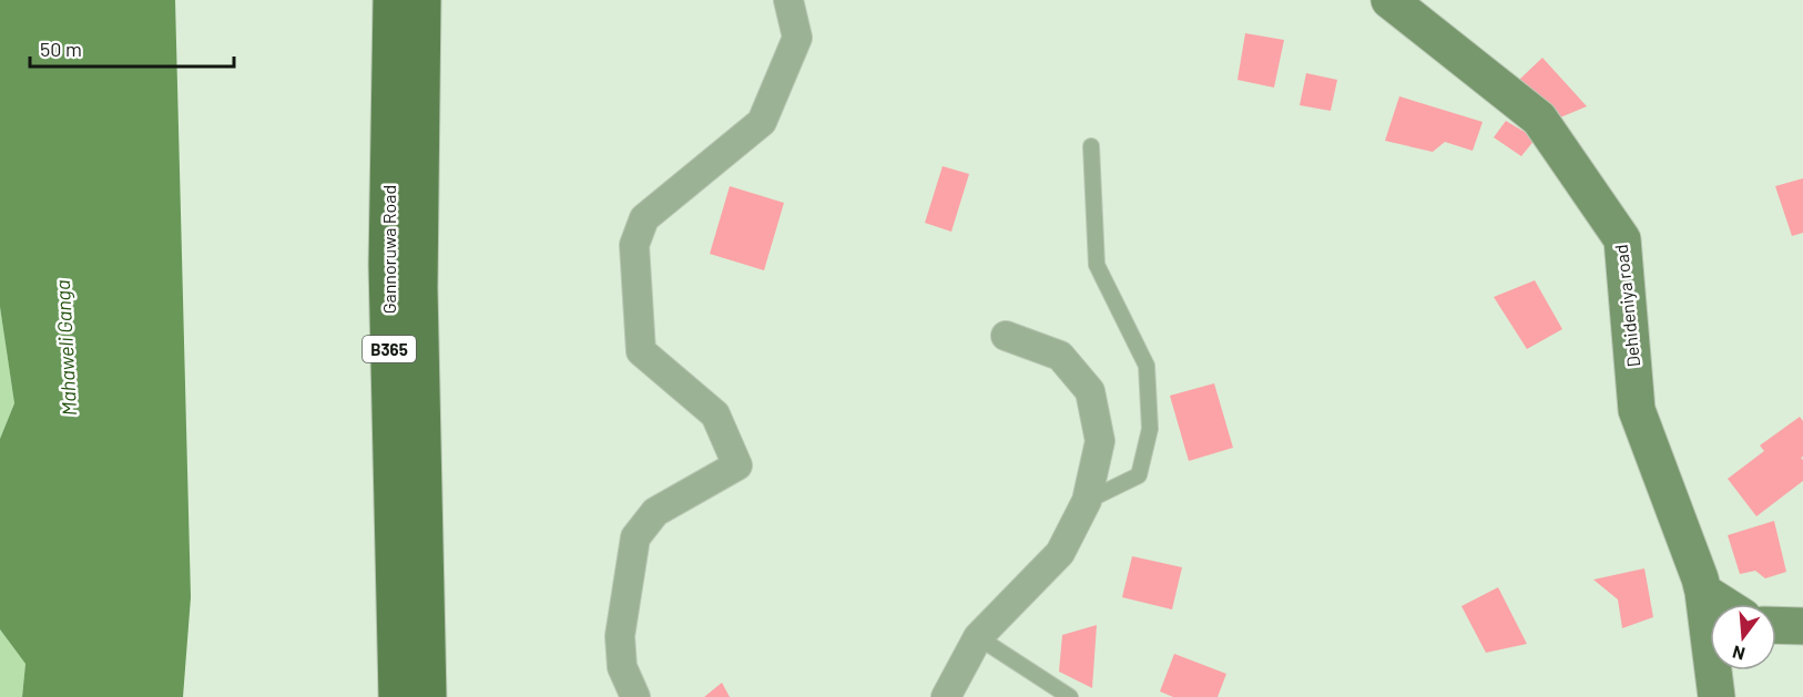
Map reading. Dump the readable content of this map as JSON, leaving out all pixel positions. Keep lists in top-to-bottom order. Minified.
{"streets":{"main road":["Gannoruwa Road","B365"],"street":["Dehideniya road"]},"water":["Mahaweli Ganga"],"scale_bar":"50 m","north":"bottom"}
